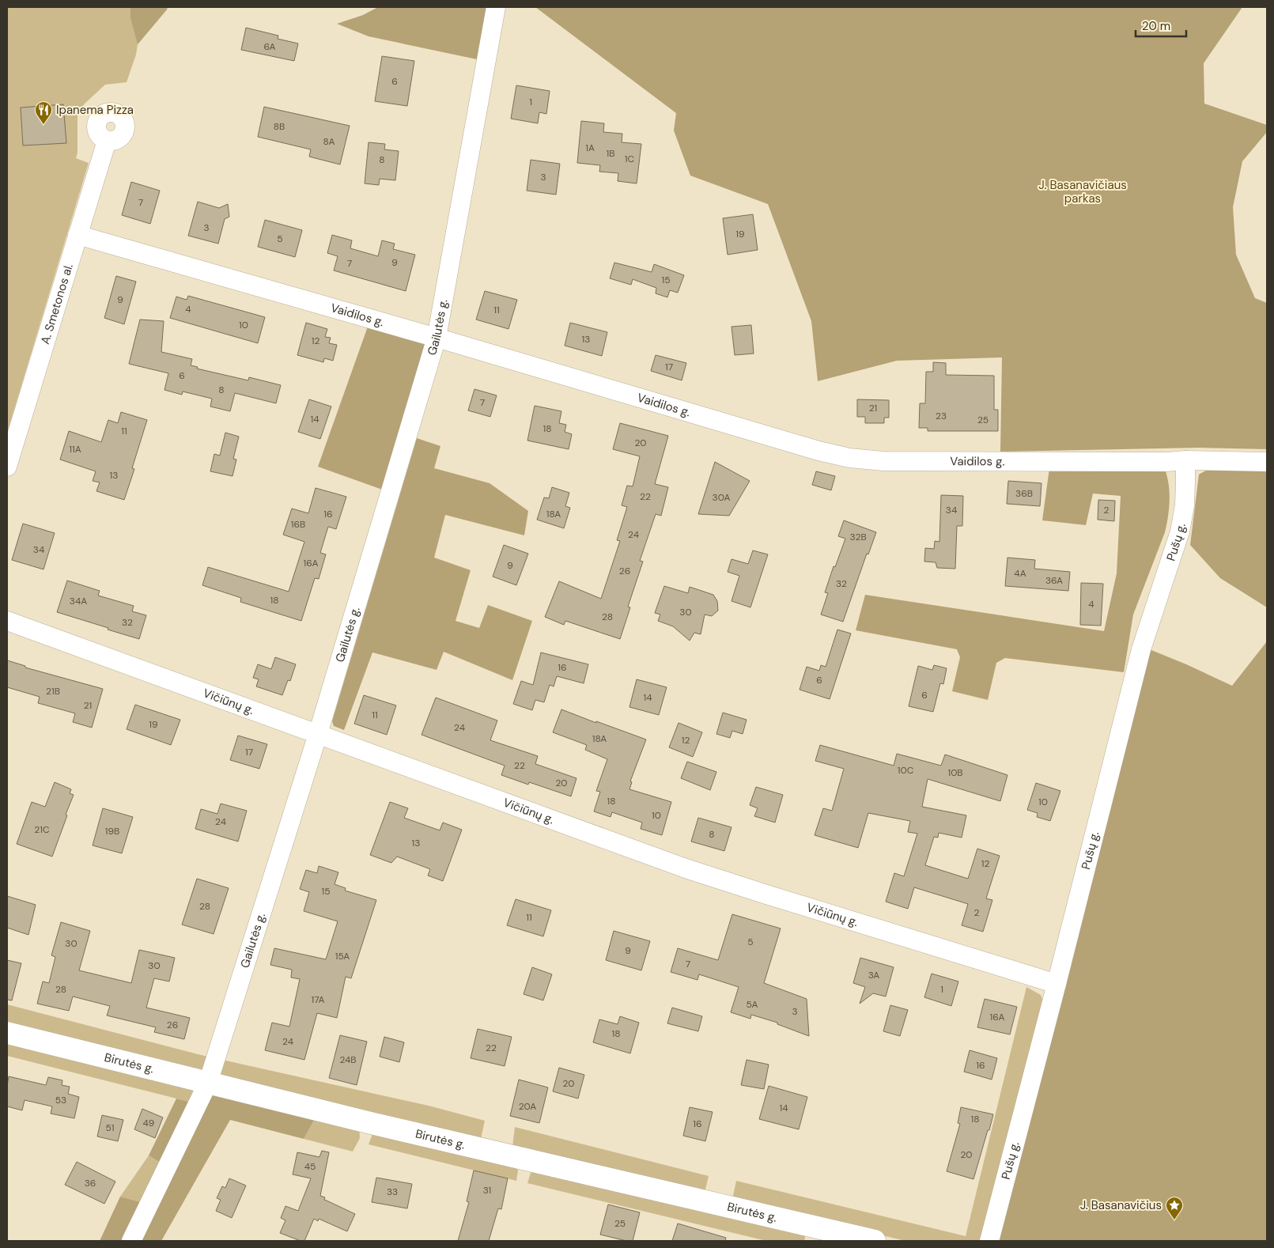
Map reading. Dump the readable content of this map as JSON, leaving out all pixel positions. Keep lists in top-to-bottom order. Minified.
{"streets":{"street":["A. Smetonos al.","Vaidilos g.","Gailutės g.","Pušų g.","Vičiūnų g.","Birutės g."]},"crossings":[["A. Smetonos al.","Vaidilos g."],["Vaidilos g.","Gailutės g."],["Vaidilos g.","Pušų g."],["Gailutės g.","Vičiūnų g."],["Gailutės g.","Birutės g."],["Pušų g.","Vičiūnų g."]],"parks":["J. Basanavičiaus parkas"],"places":{"restaurant":["Ipanema Pizza"],"place":["J. Basanavičius"]},"house_numbers":["6A","6","1","8B","8A","1A","1B","1C","8","3","7","3","19","5","9","7","15","9","4","11","10","13","12","17","6","8","7","21","23","14","25","18","11","20","11A","13","36B","22","30A","34","2","16","18A","16B","24","32B","34","16A","9","26","4A","36A","32","18","34A","4","30","28","32","16","6","21B","6","14","21","11","19","24","18A","12","17","22","10C","10B","20","18","10","10","24","21C","19B","8","13","12","15","28","2","11","5","30","9","15A","7","30","3A","28","1","17A","5A","3","16A","26","18","24","22","24B","16","20","53","20A","14","18","49","16","51","20","45","36","31","33","25"],"scale_bar":"20 m"}
